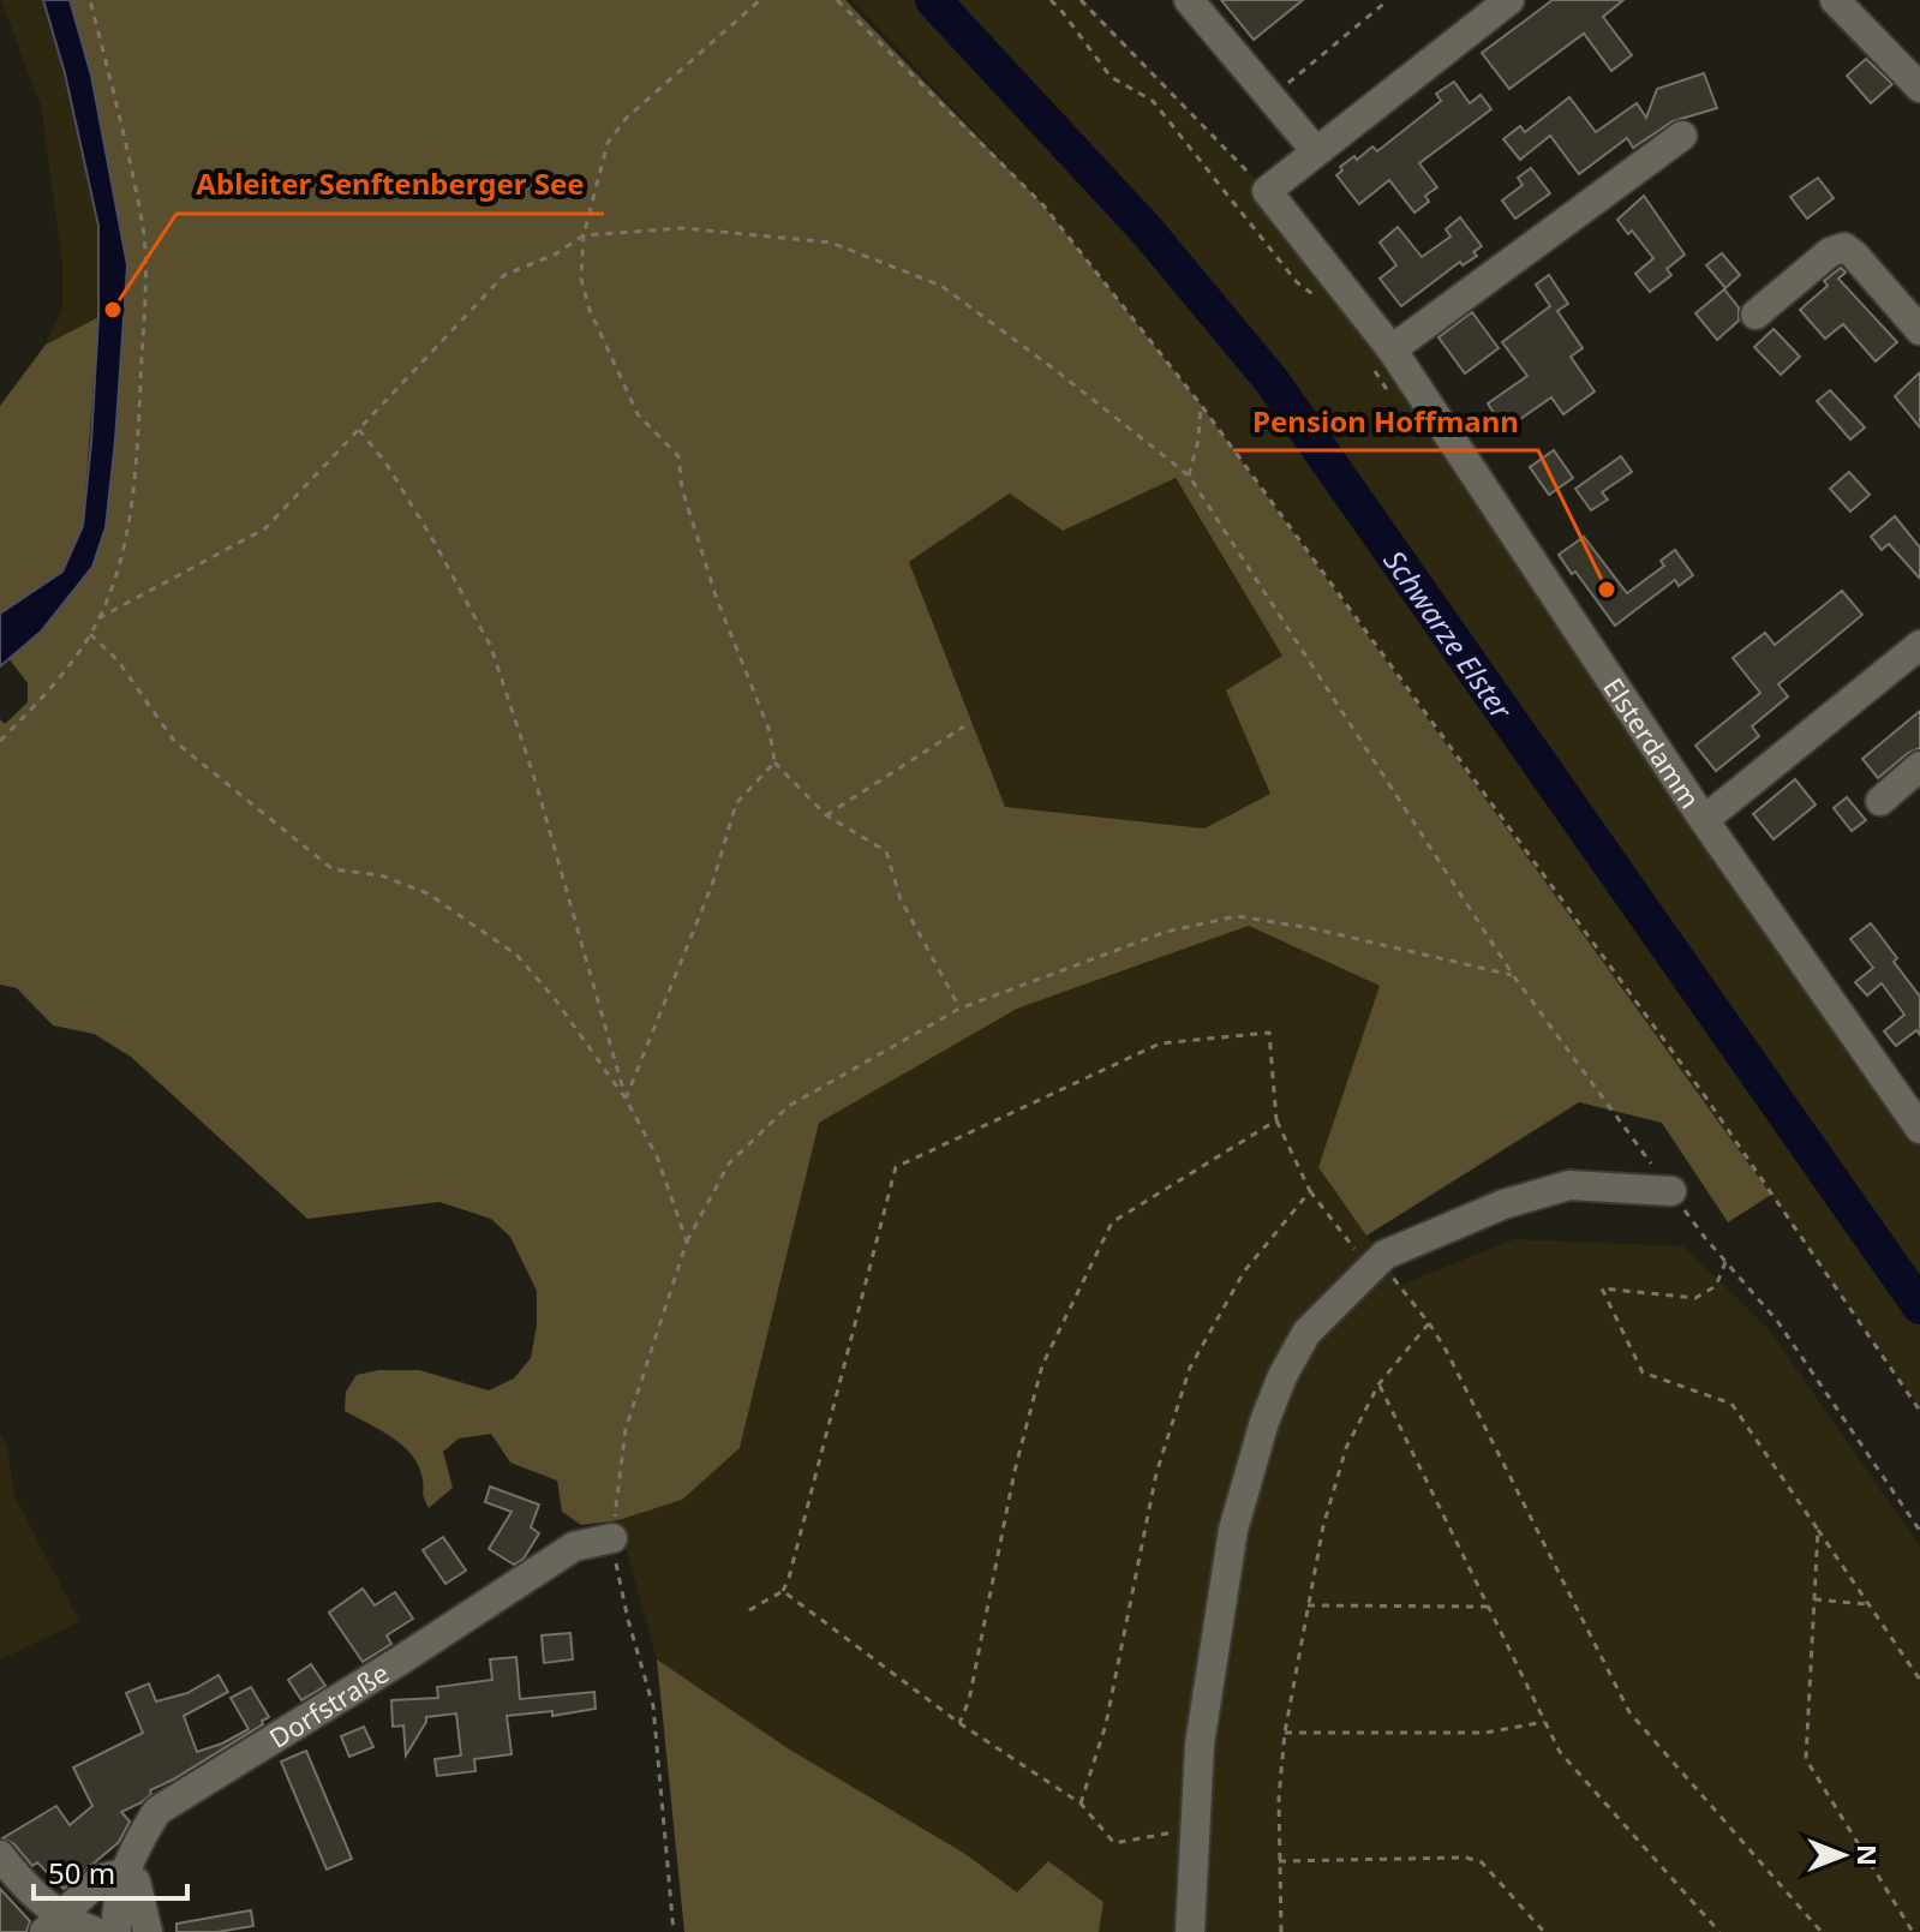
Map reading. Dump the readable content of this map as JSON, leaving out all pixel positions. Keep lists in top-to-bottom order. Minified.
{"streets":{"street":["Elsterdamm","Dorfstraße"]},"water":["Schwarze Elster"],"places":["Ableiter Senftenberger See","Pension Hoffmann"],"scale_bar":"50 m","north":"right"}
